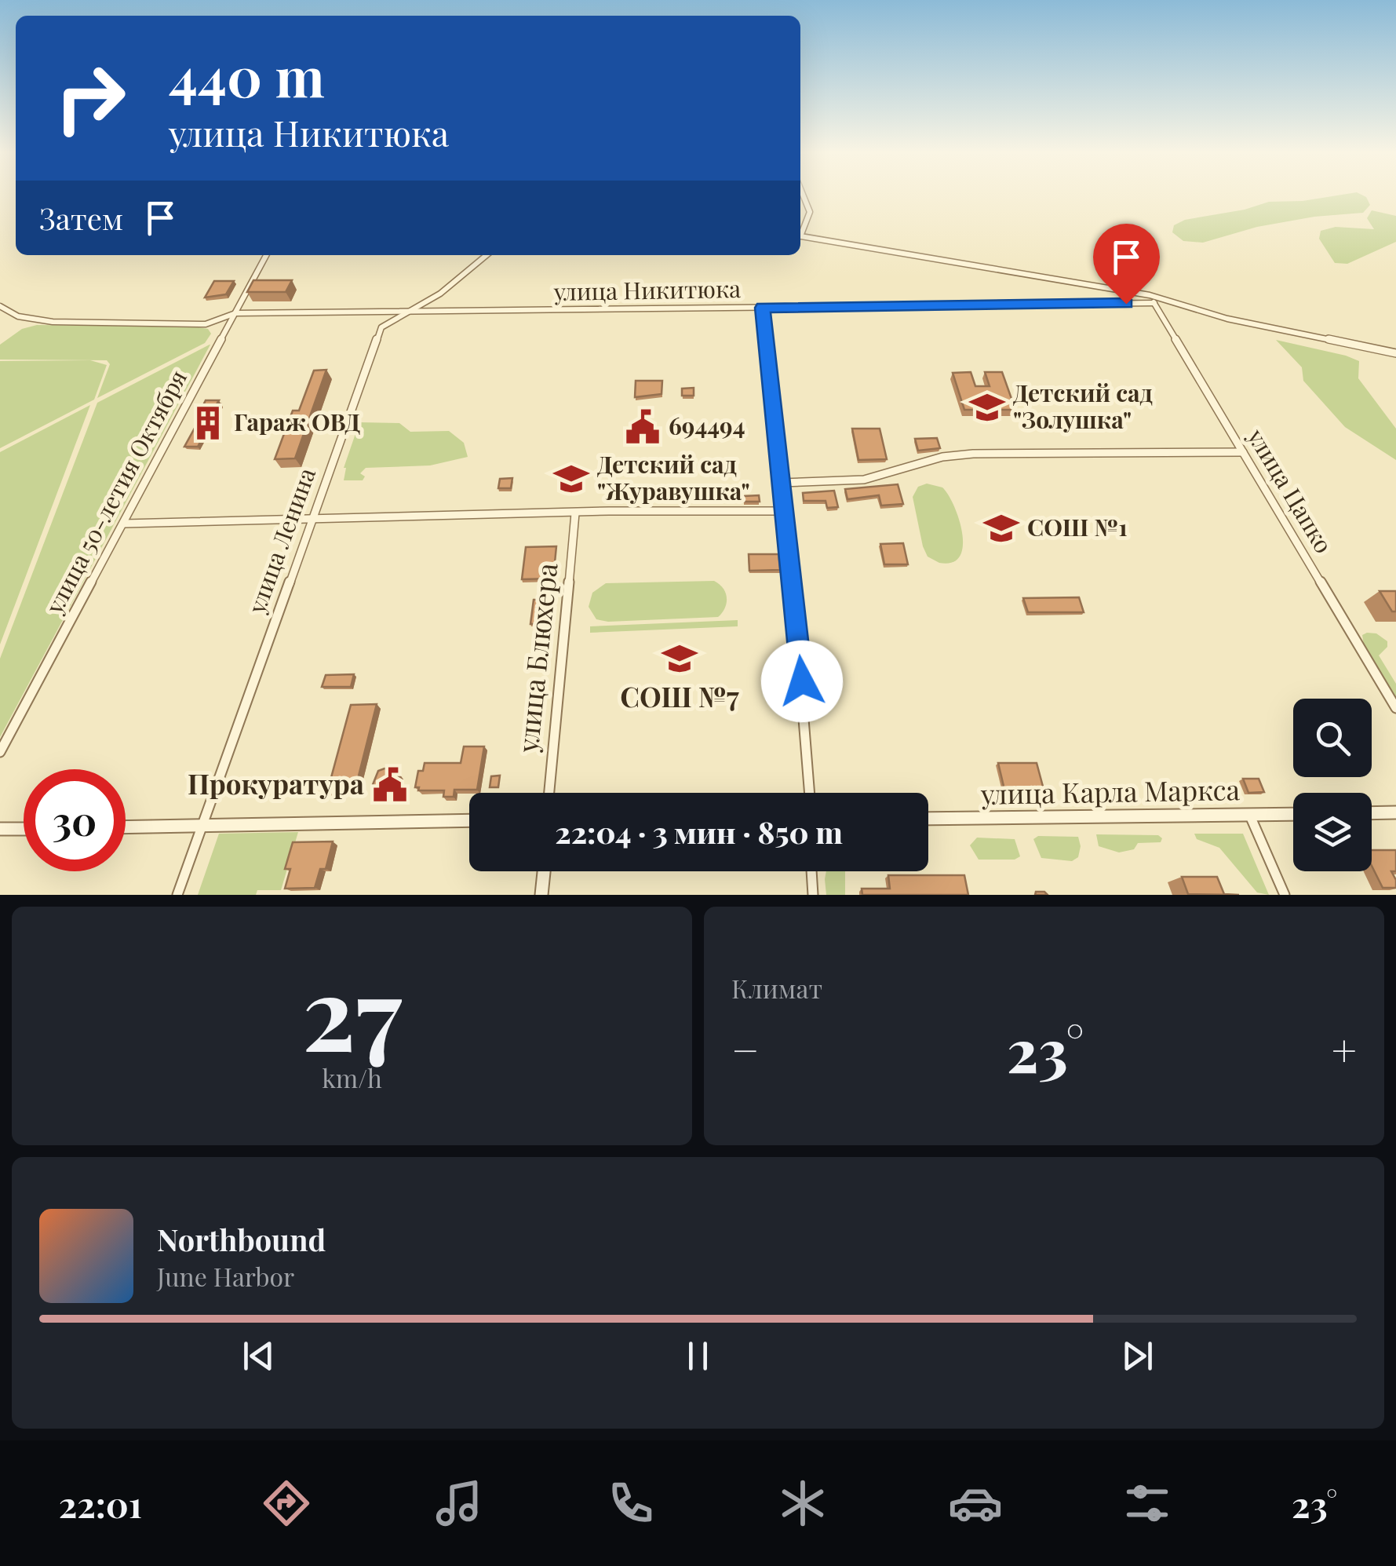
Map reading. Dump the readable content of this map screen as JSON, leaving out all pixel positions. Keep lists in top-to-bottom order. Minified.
{"streets":{"street":["улица Никитюка","улица Цапко","улица 50-летия Октября","улица Ленина","улица Блюхера","улица Карла Маркса"]},"crossings":[["улица Никитюка","улица Цапко"],["улица Никитюка","улица 50-летия Октября"],["улица Никитюка","улица Ленина"]],"places":{"school or university":["Детский сад \"Золушка\"","Детский сад \"Журавушка\"","СОШ №1","СОШ №7"],"building":["Гараж ОВД"],"public building":["694494","Прокуратура"]},"page":{"turn":["440 m","улица Никитюка"],"then":"Затем","limit":"30","trip":"22:04 · 3 мин · 850 m","tile":[["27","km/h"],"Климат"],"heat":["−","23°","+"],"song":["Northbound","June Harbor"],"tabs":["22:01","23°"]}}
